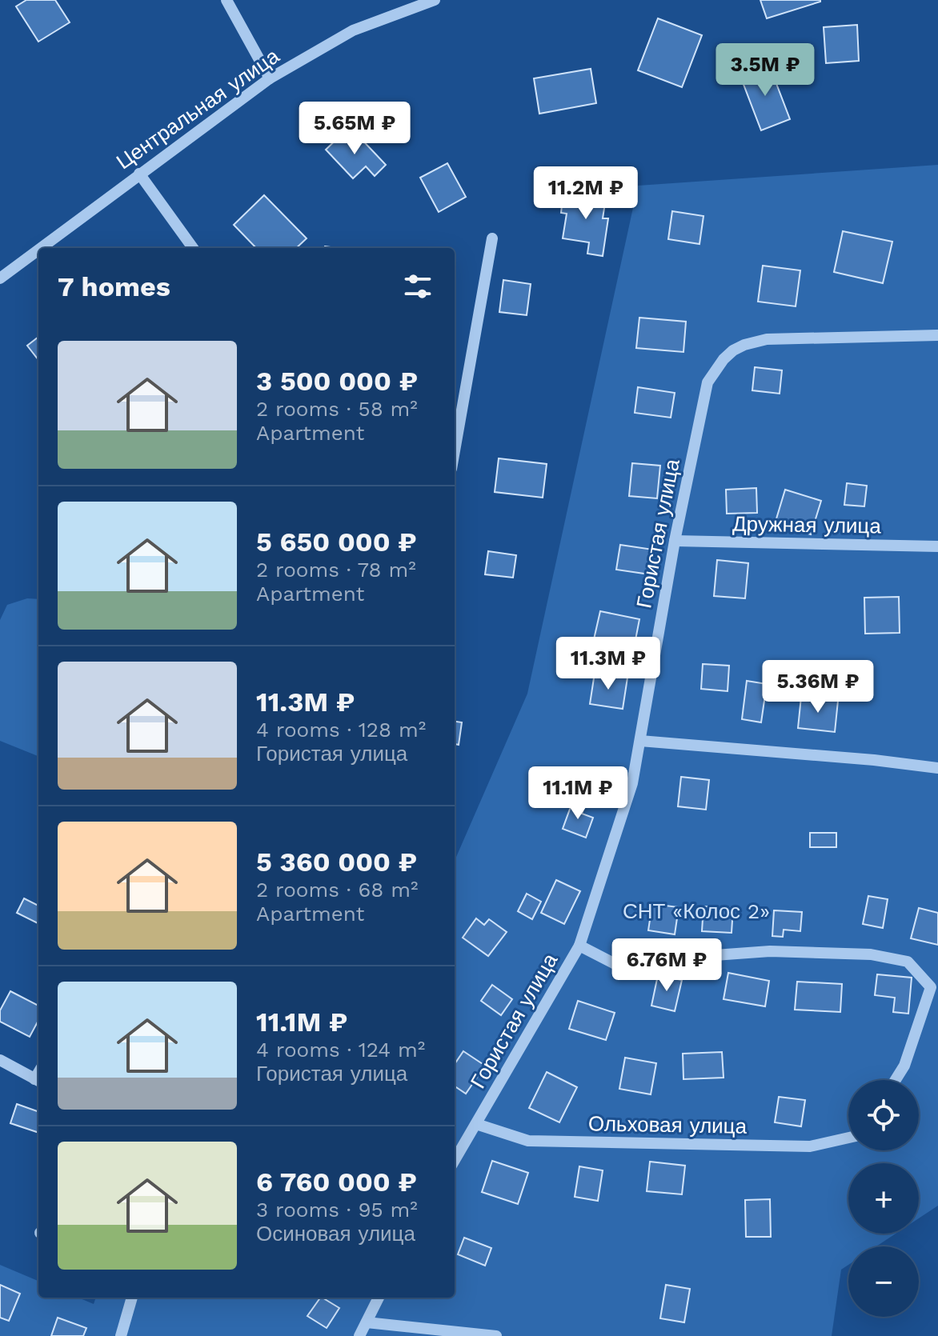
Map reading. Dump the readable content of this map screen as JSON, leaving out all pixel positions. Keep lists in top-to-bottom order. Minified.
{"streets":{"street":["Центральная улица","Дружная улица","Гористая улица","Ольховая улица"]},"crossings":[["Дружная улица","Гористая улица"],["Гористая улица","Ольховая улица"]],"parks":["СНТ «Колос 2»"],"page":{"price":["3.5M ₽","5.65M ₽","11.2M ₽","11.3M ₽","5.36M ₽","11.1M ₽","6.76M ₽"],"heading":"7 homes","list":[{"name":"3 500 000 ₽","note":"2 rooms · 58 m² · Apartment"},{"name":"5 650 000 ₽","note":"2 rooms · 78 m² · Apartment"},{"name":"11.3M ₽","note":"4 rooms · 128 m² · Гористая улица"},{"name":"5 360 000 ₽","note":"2 rooms · 68 m² · Apartment"},{"name":"11.1M ₽","note":"4 rooms · 124 m² · Гористая улица"},{"name":"6 760 000 ₽","note":"3 rooms · 95 m² · Осиновая улица"}],"map_buttons":["+","−"]}}
